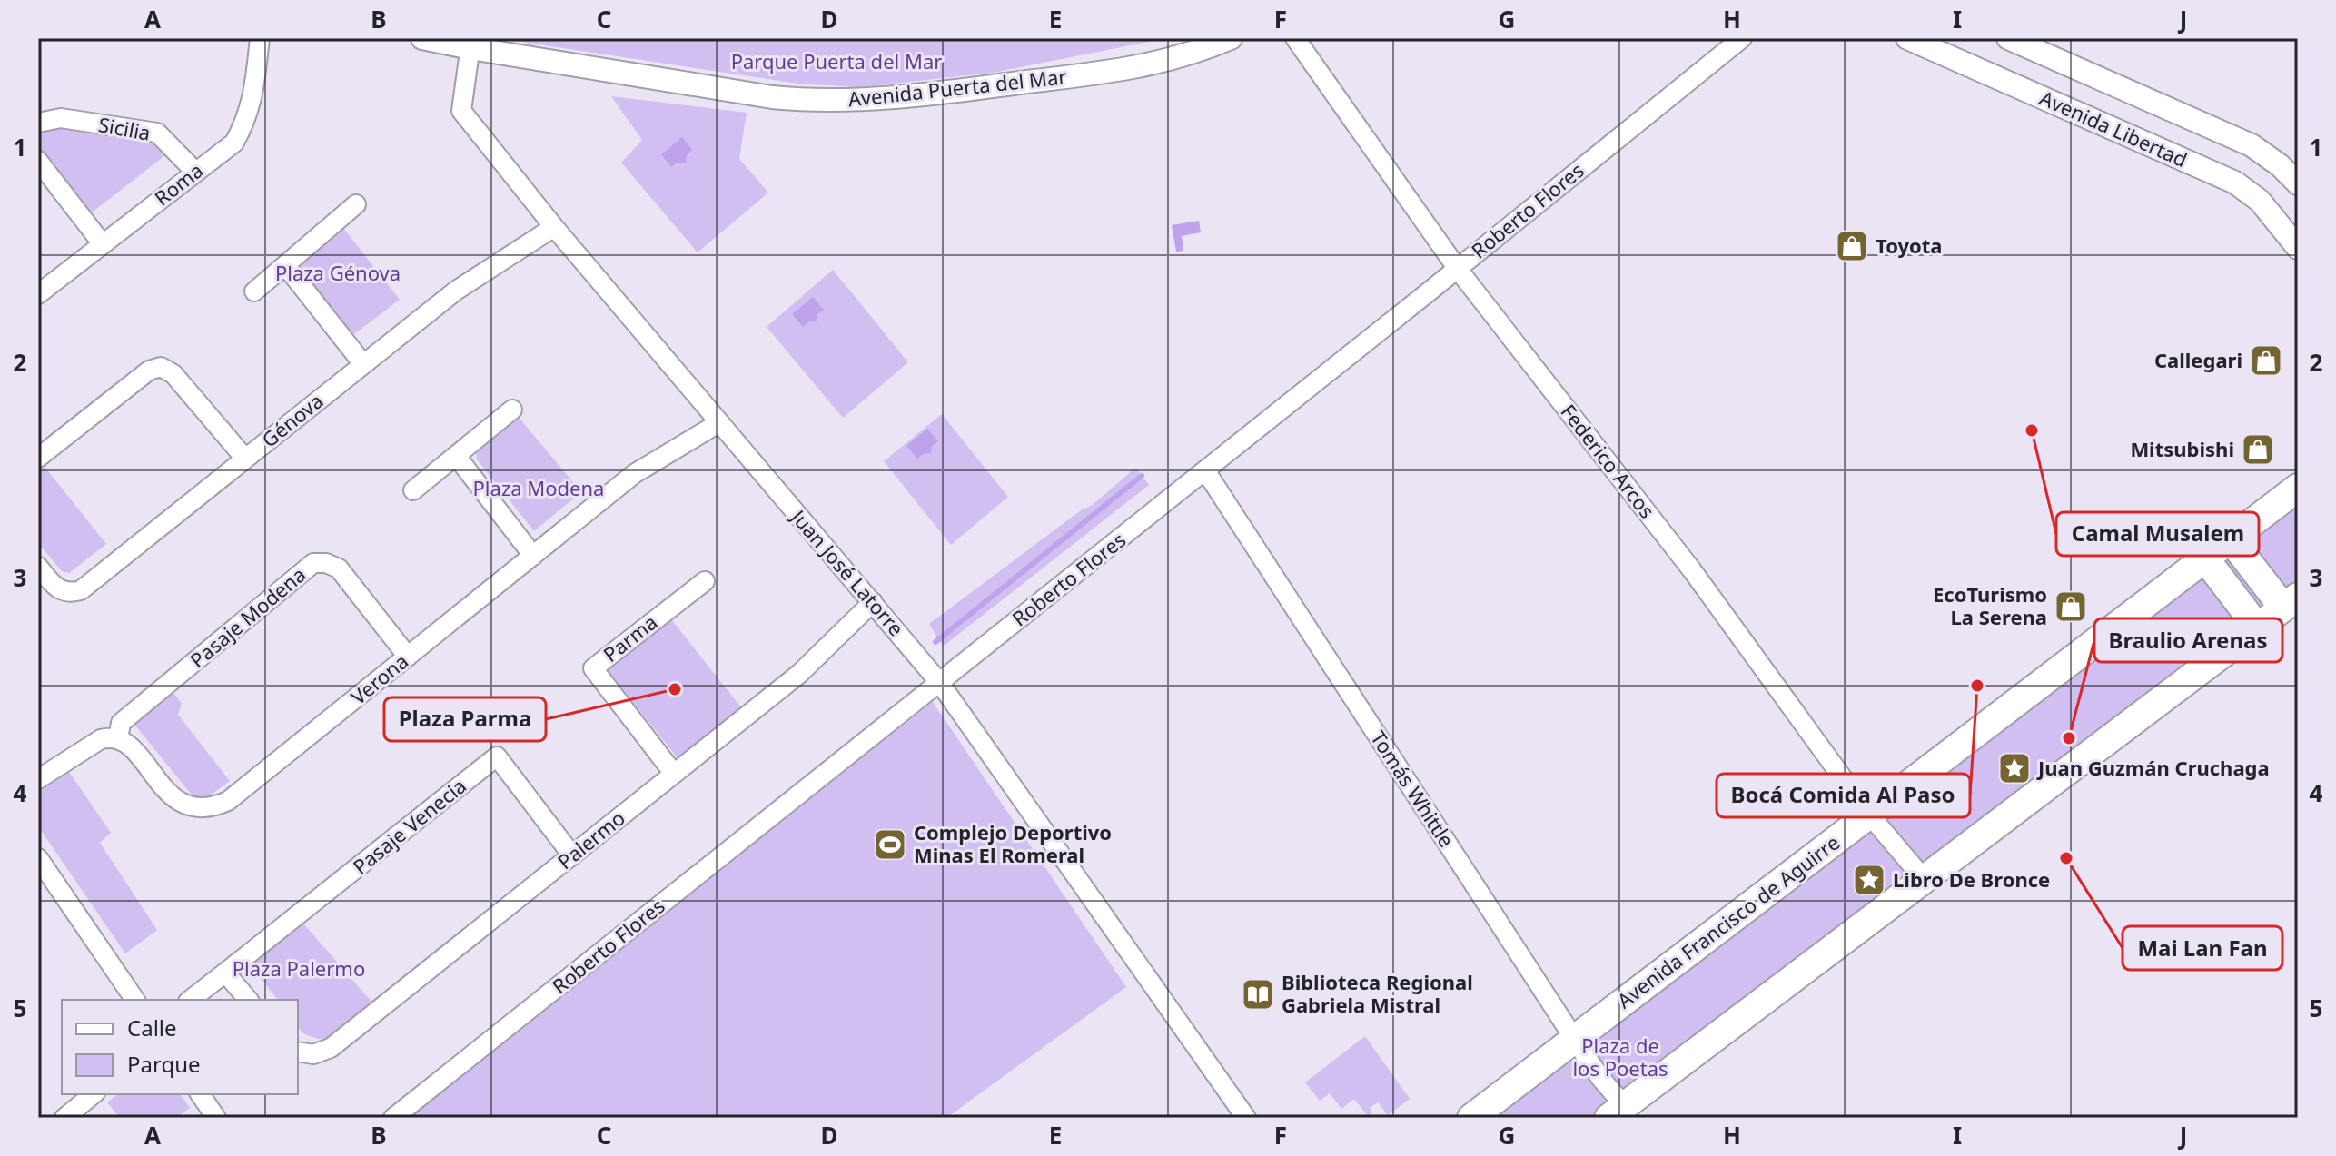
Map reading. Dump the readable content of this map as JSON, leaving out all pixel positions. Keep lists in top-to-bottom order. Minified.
{"streets":{"main road":["Avenida Francisco de Aguirre"],"street":["Avenida Puerta del Mar","Sicilia","Avenida Libertad","Roma","Roberto Flores","Génova","Federico Arcos","Juan José Latorre","Pasaje Modena","Parma","Verona","Tomás Whittle","Pasaje Venecia","Palermo"]},"crossings":[["Avenida Puerta del Mar","Juan José Latorre"],["Sicilia","Roma"],["Roberto Flores","Federico Arcos"],["Roberto Flores","Juan José Latorre"],["Roberto Flores","Tomás Whittle"],["Génova","Juan José Latorre"],["Federico Arcos","Avenida Francisco de Aguirre"],["Juan José Latorre","Verona"],["Juan José Latorre","Palermo"],["Pasaje Modena","Verona"],["Parma","Palermo"],["Tomás Whittle","Avenida Francisco de Aguirre"],["Pasaje Venecia","Palermo"]],"parks":["Parque Puerta del Mar","Plaza Génova","Plaza Modena","Plaza Palermo","Plaza de los Poetas"],"places":{"shop":["Toyota","Callegari","Mitsubishi","EcoTurismo La Serena"],"other":["Camal Musalem","Bocá Comida Al Paso","Plaza Parma","Braulio Arenas","Mai Lan Fan"],"place":["Juan Guzmán Cruchaga","Libro De Bronce"],"sports":["Complejo Deportivo Minas El Romeral"],"library":["Biblioteca Regional Gabriela Mistral"]},"legend":["Calle","Parque"],"grid":{"columns":["A","B","C","D","E","F","G","H","I","J"],"rows":["1","2","3","4","5"]}}
